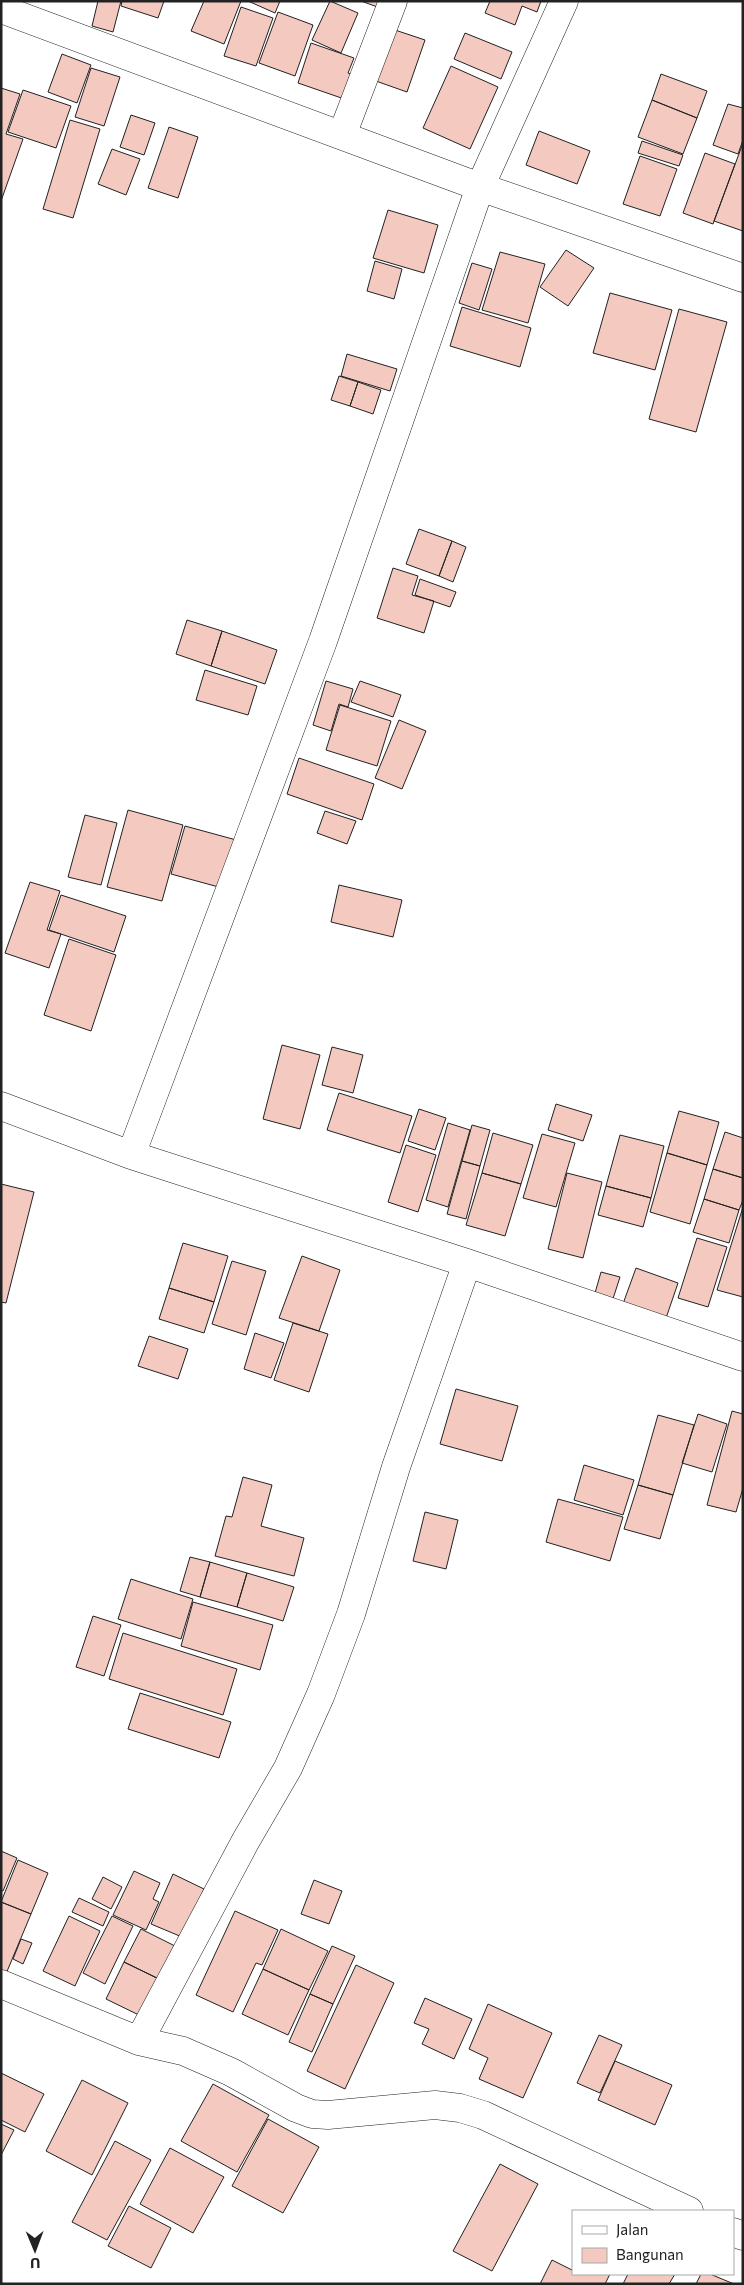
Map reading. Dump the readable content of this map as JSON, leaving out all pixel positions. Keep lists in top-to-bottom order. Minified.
{"legend":["Jalan","Bangunan"],"north":"bottom"}
